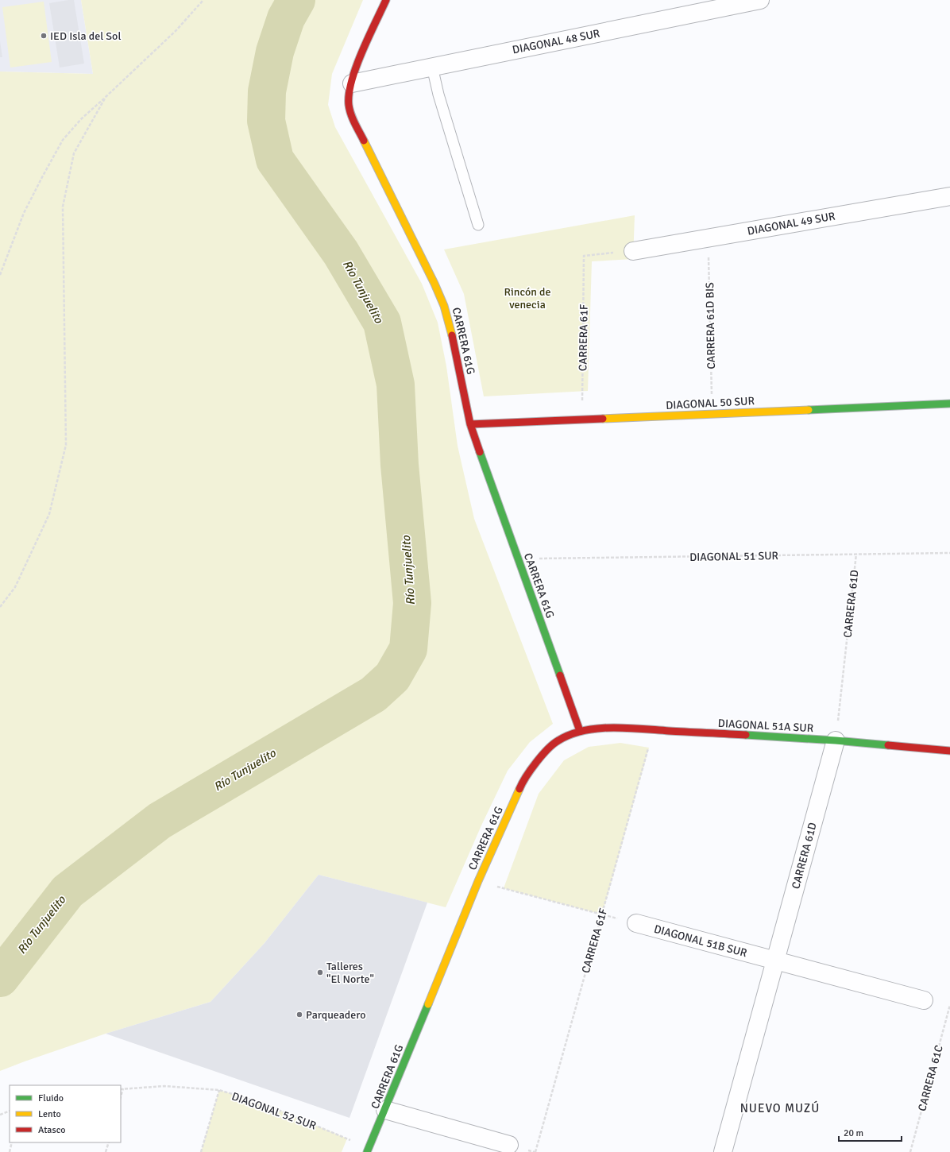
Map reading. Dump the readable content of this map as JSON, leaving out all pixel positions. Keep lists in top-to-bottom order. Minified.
{"streets":{"street":["DIAGONAL 48 SUR","DIAGONAL 49 SUR","CARRERA 61G","DIAGONAL 50 SUR","CARRERA 61D","DIAGONAL 51A SUR","DIAGONAL 51B SUR"],"path":["CARRERA 61D BIS","CARRERA 61F","DIAGONAL 51 SUR","CARRERA 61C","DIAGONAL 52 SUR"]},"crossings":[["DIAGONAL 48 SUR","CARRERA 61G"],["DIAGONAL 49 SUR","CARRERA 61D BIS"],["DIAGONAL 49 SUR","CARRERA 61F"],["CARRERA 61D BIS","DIAGONAL 50 SUR"],["CARRERA 61F","DIAGONAL 50 SUR"],["CARRERA 61F","DIAGONAL 51A SUR"],["CARRERA 61G","DIAGONAL 50 SUR"],["CARRERA 61G","DIAGONAL 51 SUR"],["CARRERA 61G","DIAGONAL 51A SUR"],["CARRERA 61G","DIAGONAL 52 SUR"],["DIAGONAL 51 SUR","CARRERA 61D"],["CARRERA 61D","DIAGONAL 51A SUR"],["CARRERA 61D","DIAGONAL 51B SUR"]],"districts":["NUEVO MUZÚ"],"water":["Río Tunjuelito"],"parks":["Rincón de venecia"],"places":["IED Isla del Sol","Talleres \"El Norte\"","Parqueadero"],"legend":["Fluido","Lento","Atasco"],"scale_bar":"20 m"}
